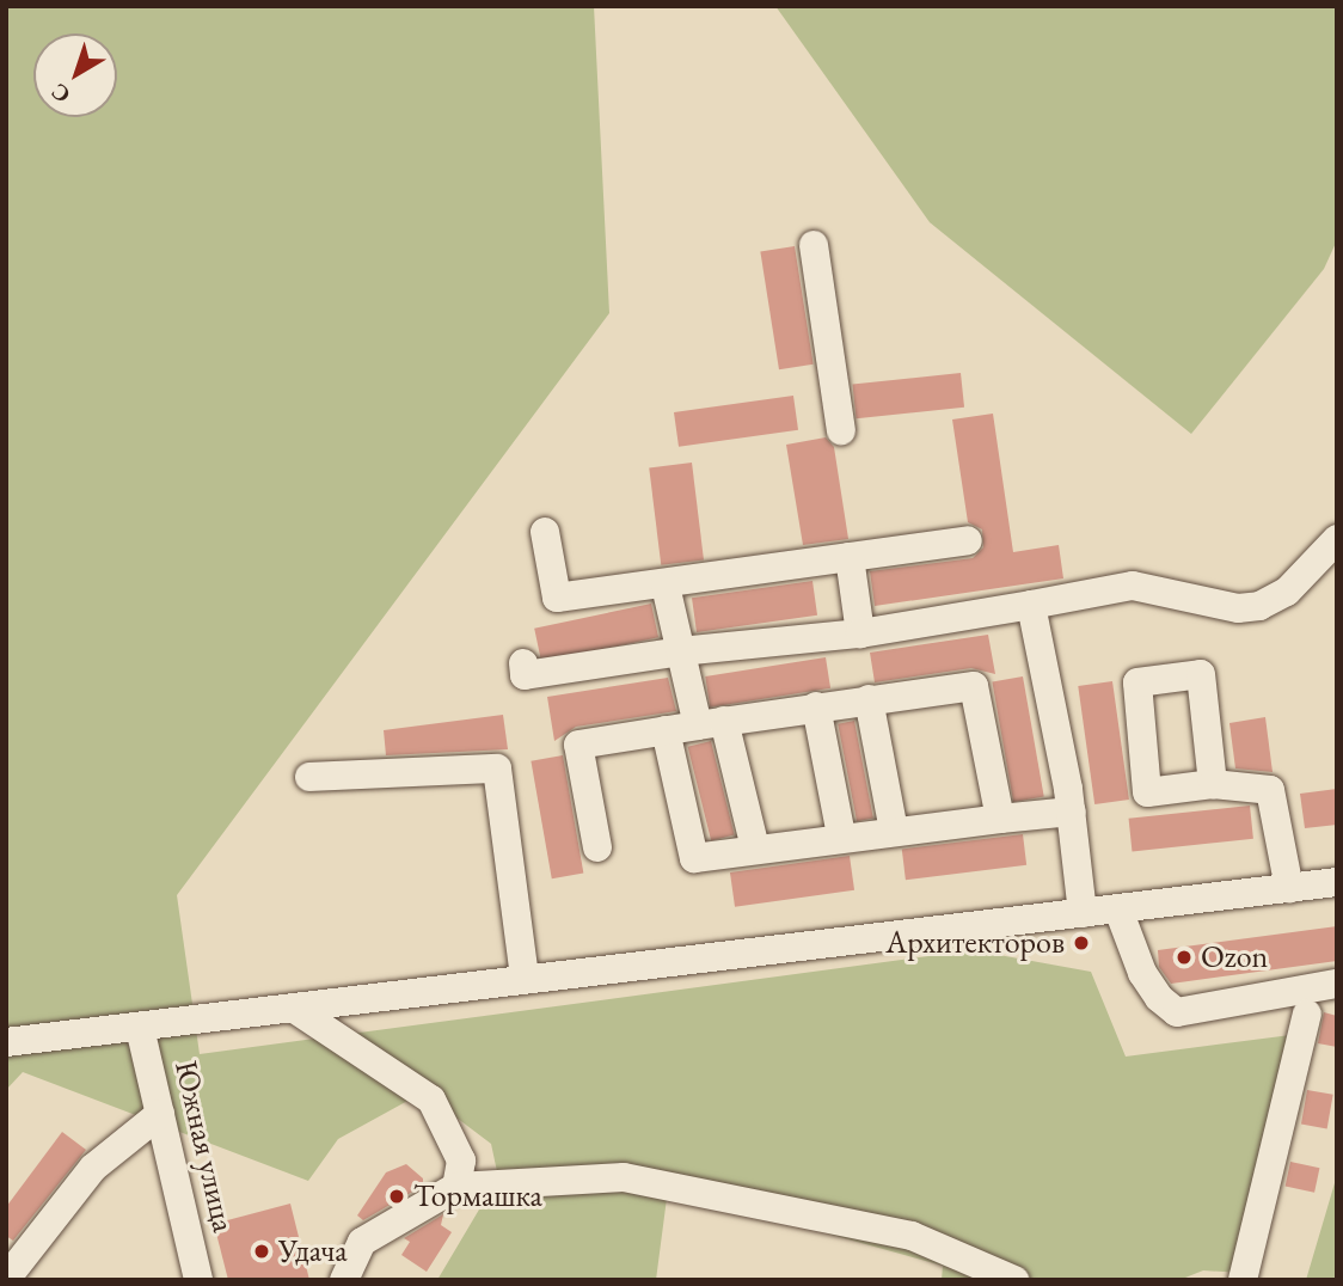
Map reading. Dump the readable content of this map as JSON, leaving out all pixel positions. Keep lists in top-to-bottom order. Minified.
{"streets":{"street":["Южная улица"]},"places":["Архитекторов","Ozon","Тормашка","Удача"],"north":"bottom left"}
